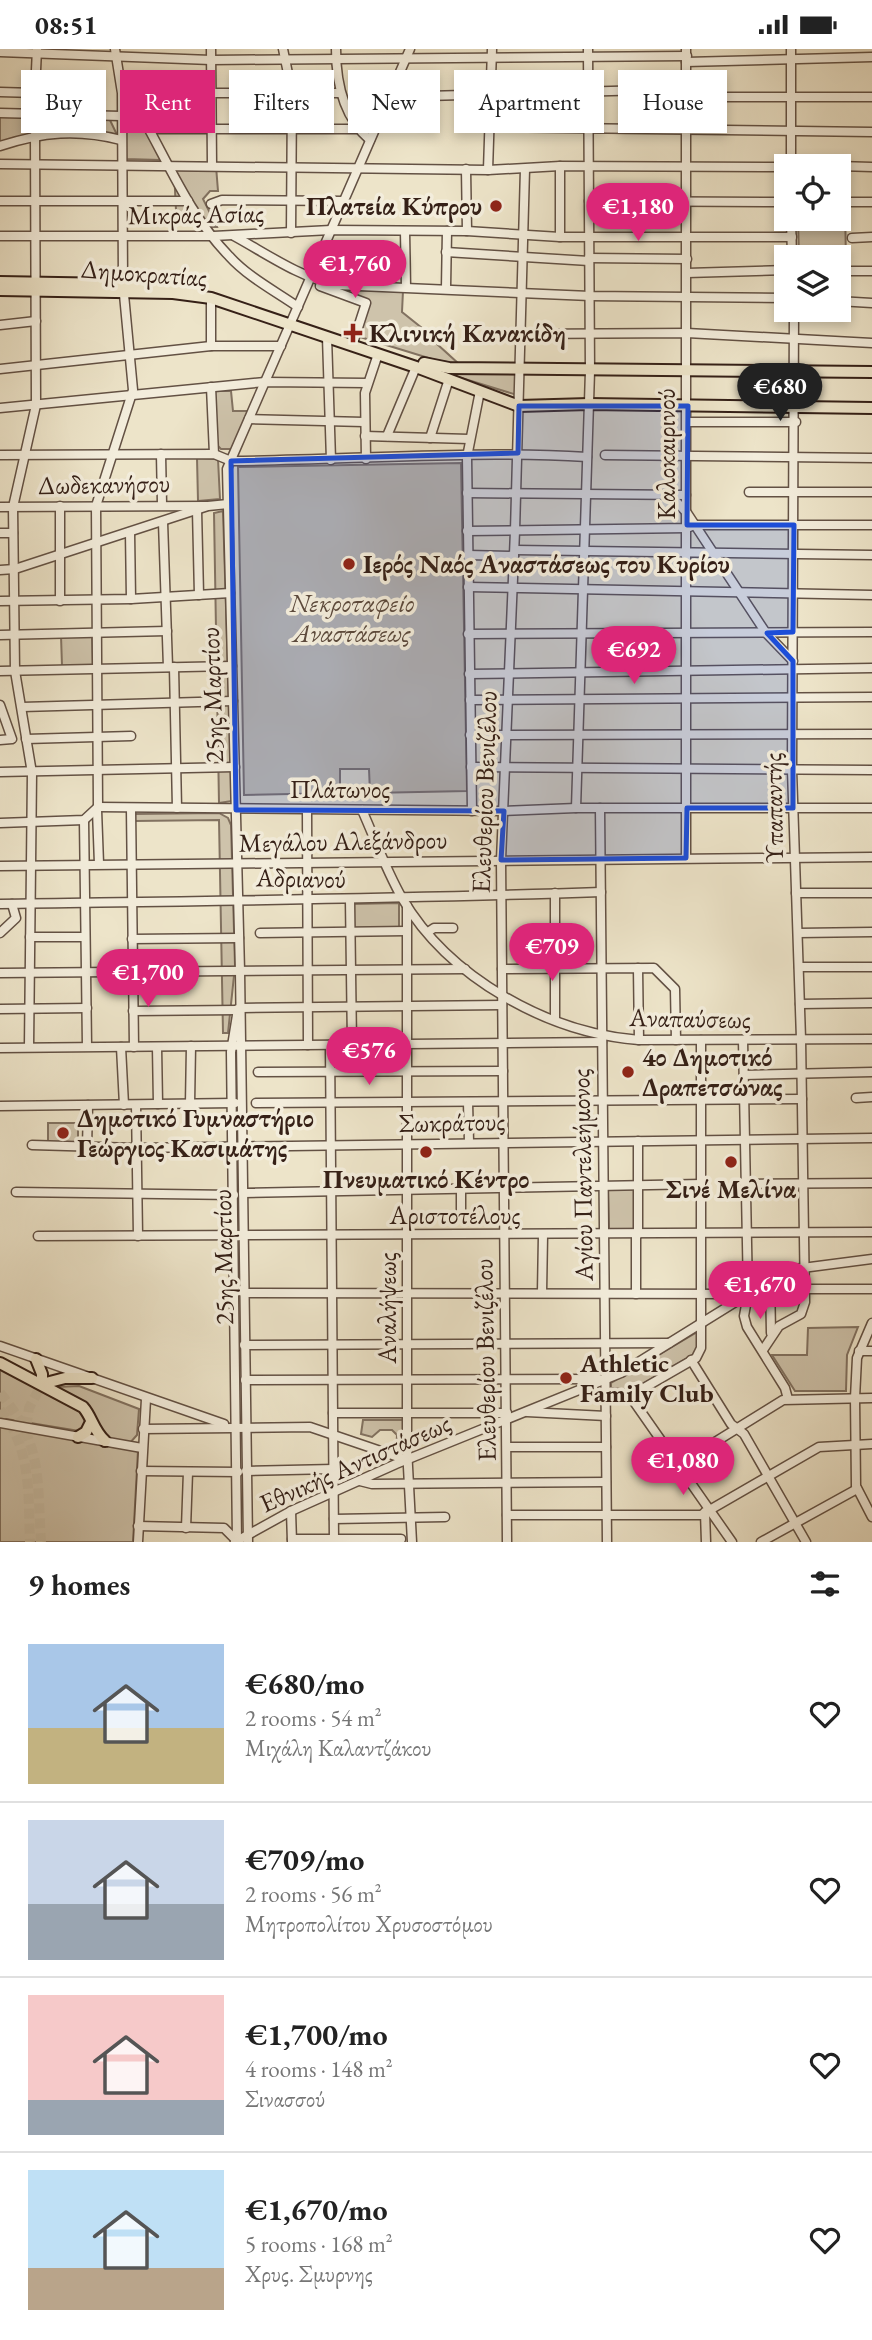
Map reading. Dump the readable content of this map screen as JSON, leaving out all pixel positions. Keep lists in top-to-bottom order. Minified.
{"streets":{"main road":["Δημοκρατίας"],"street":["Μικράς Ασίας","Καλοκαιρινού","Δωδεκανήσου","25ης Μαρτίου","Πλάτωνος","Ελευθερίου Βενιζέλου","Υπαπαντής","Μεγάλου Αλεξάνδρου","Αδριανού","Αναπαύσεως","Σωκράτους","Αγίου Παντελεήμονος","Αριστοτέλους","Αναλήψεως","Εθνικής Αντιστάσεως"]},"crossings":[["Μικράς Ασίας","Καλοκαιρινού"],["Μικράς Ασίας","Ελευθερίου Βενιζέλου"],["Δημοκρατίας","Καλοκαιρινού"],["Δημοκρατίας","Ελευθερίου Βενιζέλου"],["Δημοκρατίας","Υπαπαντής"],["Καλοκαιρινού","Πλάτωνος"],["Καλοκαιρινού","Μεγάλου Αλεξάνδρου"],["25ης Μαρτίου","Πλάτωνος"],["25ης Μαρτίου","Μεγάλου Αλεξάνδρου"],["25ης Μαρτίου","Αδριανού"],["25ης Μαρτίου","Σωκράτους"],["25ης Μαρτίου","Αριστοτέλους"],["25ης Μαρτίου","Εθνικής Αντιστάσεως"],["Πλάτωνος","Ελευθερίου Βενιζέλου"],["Πλάτωνος","Υπαπαντής"],["Πλάτωνος","Αναπαύσεως"],["Πλάτωνος","Αγίου Παντελεήμονος"],["Ελευθερίου Βενιζέλου","Μεγάλου Αλεξάνδρου"],["Ελευθερίου Βενιζέλου","Αδριανού"],["Ελευθερίου Βενιζέλου","Αναπαύσεως"],["Ελευθερίου Βενιζέλου","Σωκράτους"],["Ελευθερίου Βενιζέλου","Αριστοτέλους"],["Ελευθερίου Βενιζέλου","Εθνικής Αντιστάσεως"],["Υπαπαντής","Μεγάλου Αλεξάνδρου"],["Υπαπαντής","Αναπαύσεως"],["Υπαπαντής","Σωκράτους"],["Υπαπαντής","Αριστοτέλους"],["Υπαπαντής","Εθνικής Αντιστάσεως"],["Μεγάλου Αλεξάνδρου","Αναπαύσεως"],["Μεγάλου Αλεξάνδρου","Αγίου Παντελεήμονος"],["Αδριανού","Αναπαύσεως"],["Αδριανού","Αγίου Παντελεήμονος"],["Αδριανού","Αναλήψεως"],["Αναπαύσεως","Αγίου Παντελεήμονος"],["Αναπαύσεως","Αναλήψεως"],["Σωκράτους","Αγίου Παντελεήμονος"],["Σωκράτους","Αναλήψεως"],["Αγίου Παντελεήμονος","Αριστοτέλους"],["Αγίου Παντελεήμονος","Εθνικής Αντιστάσεως"],["Αριστοτέλους","Αναλήψεως"],["Αναλήψεως","Εθνικής Αντιστάσεως"]],"parks":["Νεκροταφείο Αναστάσεως"],"places":{"other":["Πλατεία Κύπρου","Ιερός Ναός Αναστάσεως του Κυρίου","4ο Δημοτικό Δραπετσώνας","Δημοτικό Γυμναστήριο Γεώργιος Κασιμάτης","Πνευματικό Κέντρο","Σινέ Μελίνα","Athletic Family Club"],"health":["Κλινική Κανακίδη"]},"page":{"status":"08:51","chip":["Buy","Rent","Filters","New","Apartment","House"],"price":["€1,180","€1,760","€680","€692","€709","€1,700","€576","€1,670","€1,080"],"heading":"9 homes","list":[{"name":"€680/mo","note":"2 rooms · 54 m² · Μιχάλη Καλαντζάκου"},{"name":"€709/mo","note":"2 rooms · 56 m² · Μητροπολίτου Χρυσοστόμου"},{"name":"€1,700/mo","note":"4 rooms · 148 m² · Σινασσού"},{"name":"€1,670/mo","note":"5 rooms · 168 m² · Χρυς. Σμυρνης"}]}}
